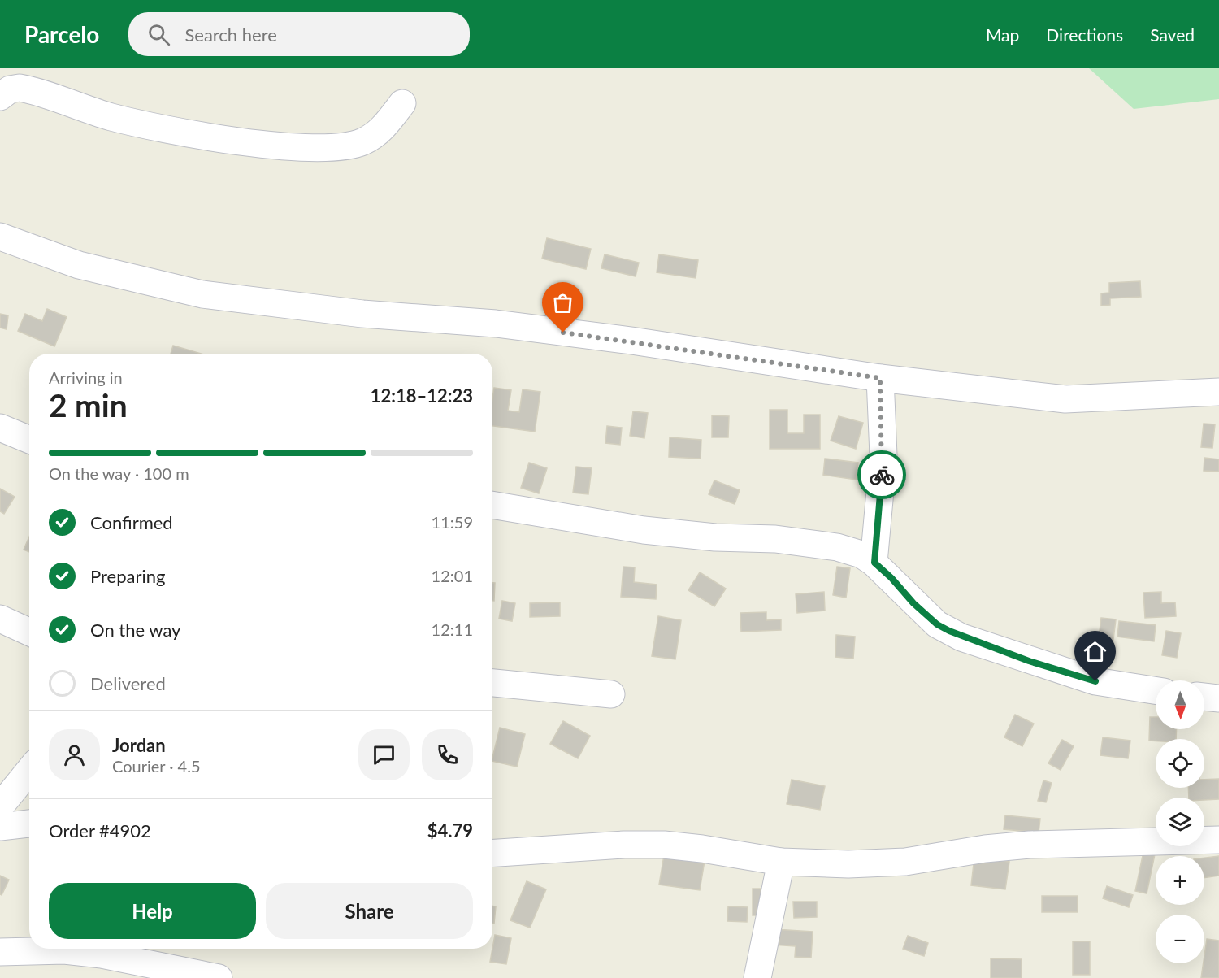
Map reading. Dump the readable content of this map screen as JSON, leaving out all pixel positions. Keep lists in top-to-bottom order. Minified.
{"north":"bottom","page":{"header":"Parcelo","search":"Search here","nav":["Map","Directions","Saved"],"heading":["2 min","Arriving in","12:18–12:23"],"panel":["Jordan","Courier · 4.5","Order #4902","$4.79"],"bar":"On the way · 100 m","list":[["Confirmed","11:59"],["Preparing","12:01"],["On the way","12:11"],"Delivered"],"map_buttons":["+","−"],"buttons":["Help","Share"]}}
